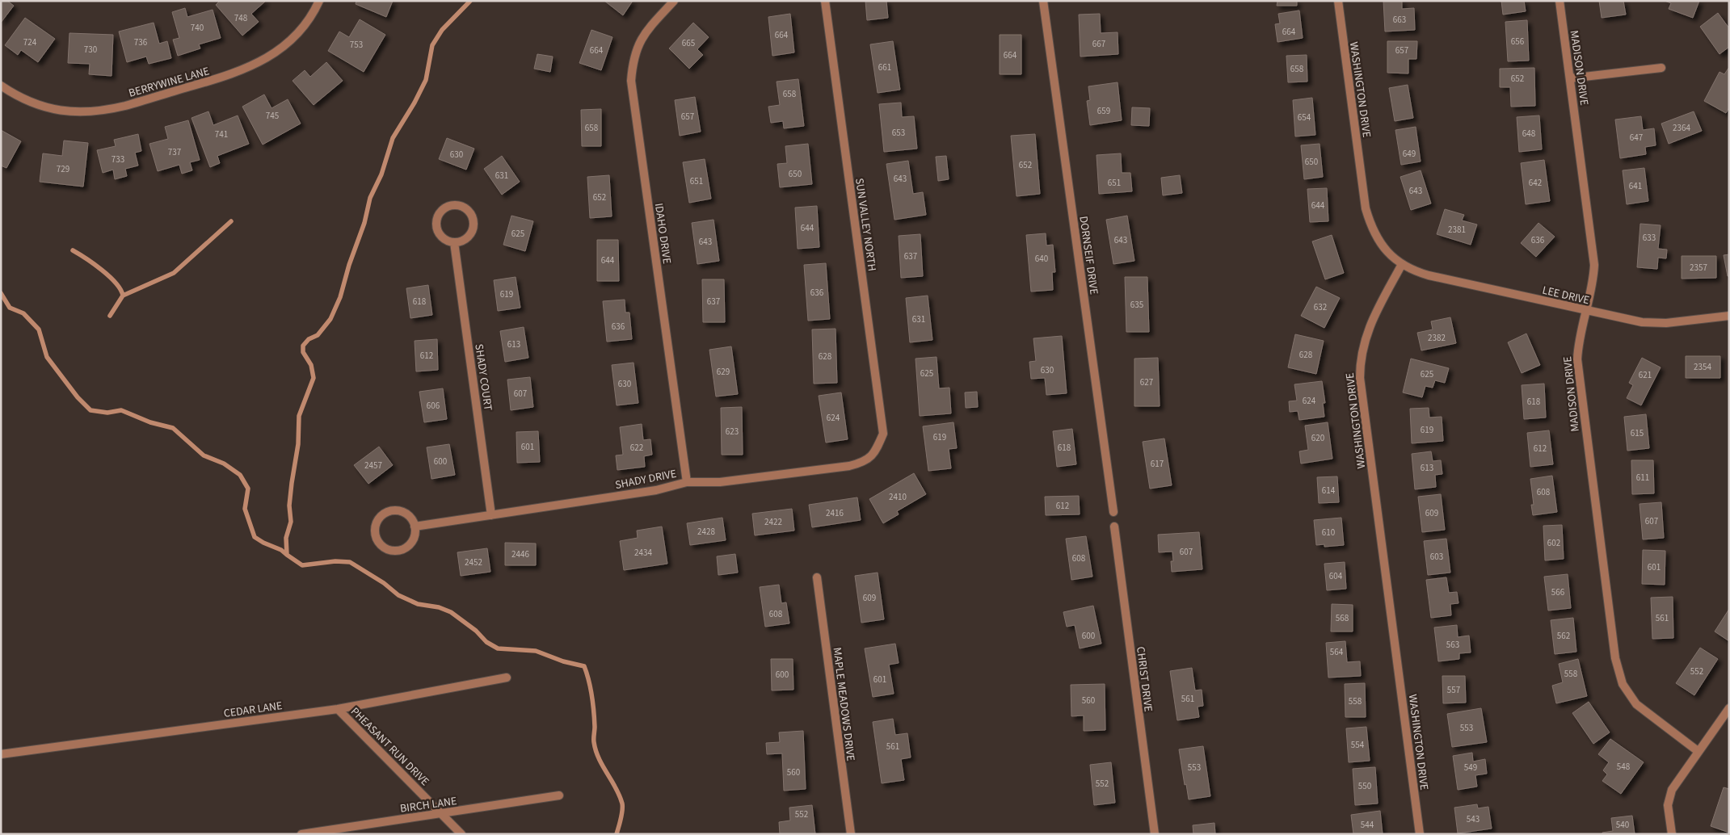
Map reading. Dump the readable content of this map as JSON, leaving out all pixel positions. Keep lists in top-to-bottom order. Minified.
{"streets":{"street":["MADISON DRIVE","BERRYWINE LANE","WASHINGTON DRIVE","SUN VALLEY NORTH","IDAHO DRIVE","DORNSEIF DRIVE","LEE DRIVE","SHADY COURT","SHADY DRIVE","CHRIST DRIVE","MAPLE MEADOWS DRIVE","CEDAR LANE","PHEASANT RUN DRIVE","BIRCH LANE"]},"crossings":[["MADISON DRIVE","LEE DRIVE"],["WASHINGTON DRIVE","LEE DRIVE"],["SUN VALLEY NORTH","SHADY DRIVE"],["IDAHO DRIVE","SHADY DRIVE"],["SHADY COURT","SHADY DRIVE"],["CEDAR LANE","PHEASANT RUN DRIVE"],["PHEASANT RUN DRIVE","BIRCH LANE"]],"house_numbers":["748","663","740","664","664","656","724","736","665","667","753","730","664","657","664","661","658","652","658","659","745","657","654","658","2364","653","648","741","647","737","649","630","733","650","652","729","650","631","643","651","651","642","641","643","652","644","644","2381","625","633","643","636","643","637","640","644","2357","636","619","618","637","635","632","631","636","2382","613","628","612","628","2354","630","629","625","625","621","627","630","607","624","618","606","624","619","623","615","619","620","601","622","618","612","600","617","2457","613","611","614","608","2410","612","2416","609","607","2422","2428","610","602","607","2434","2446","603","608","2452","601","604","566","609","608","568","561","600","562","563","564","552","558","600","601","557","561","560","558","553","554","561","548","553","549","560","552","550","552","543","544","540"]}
